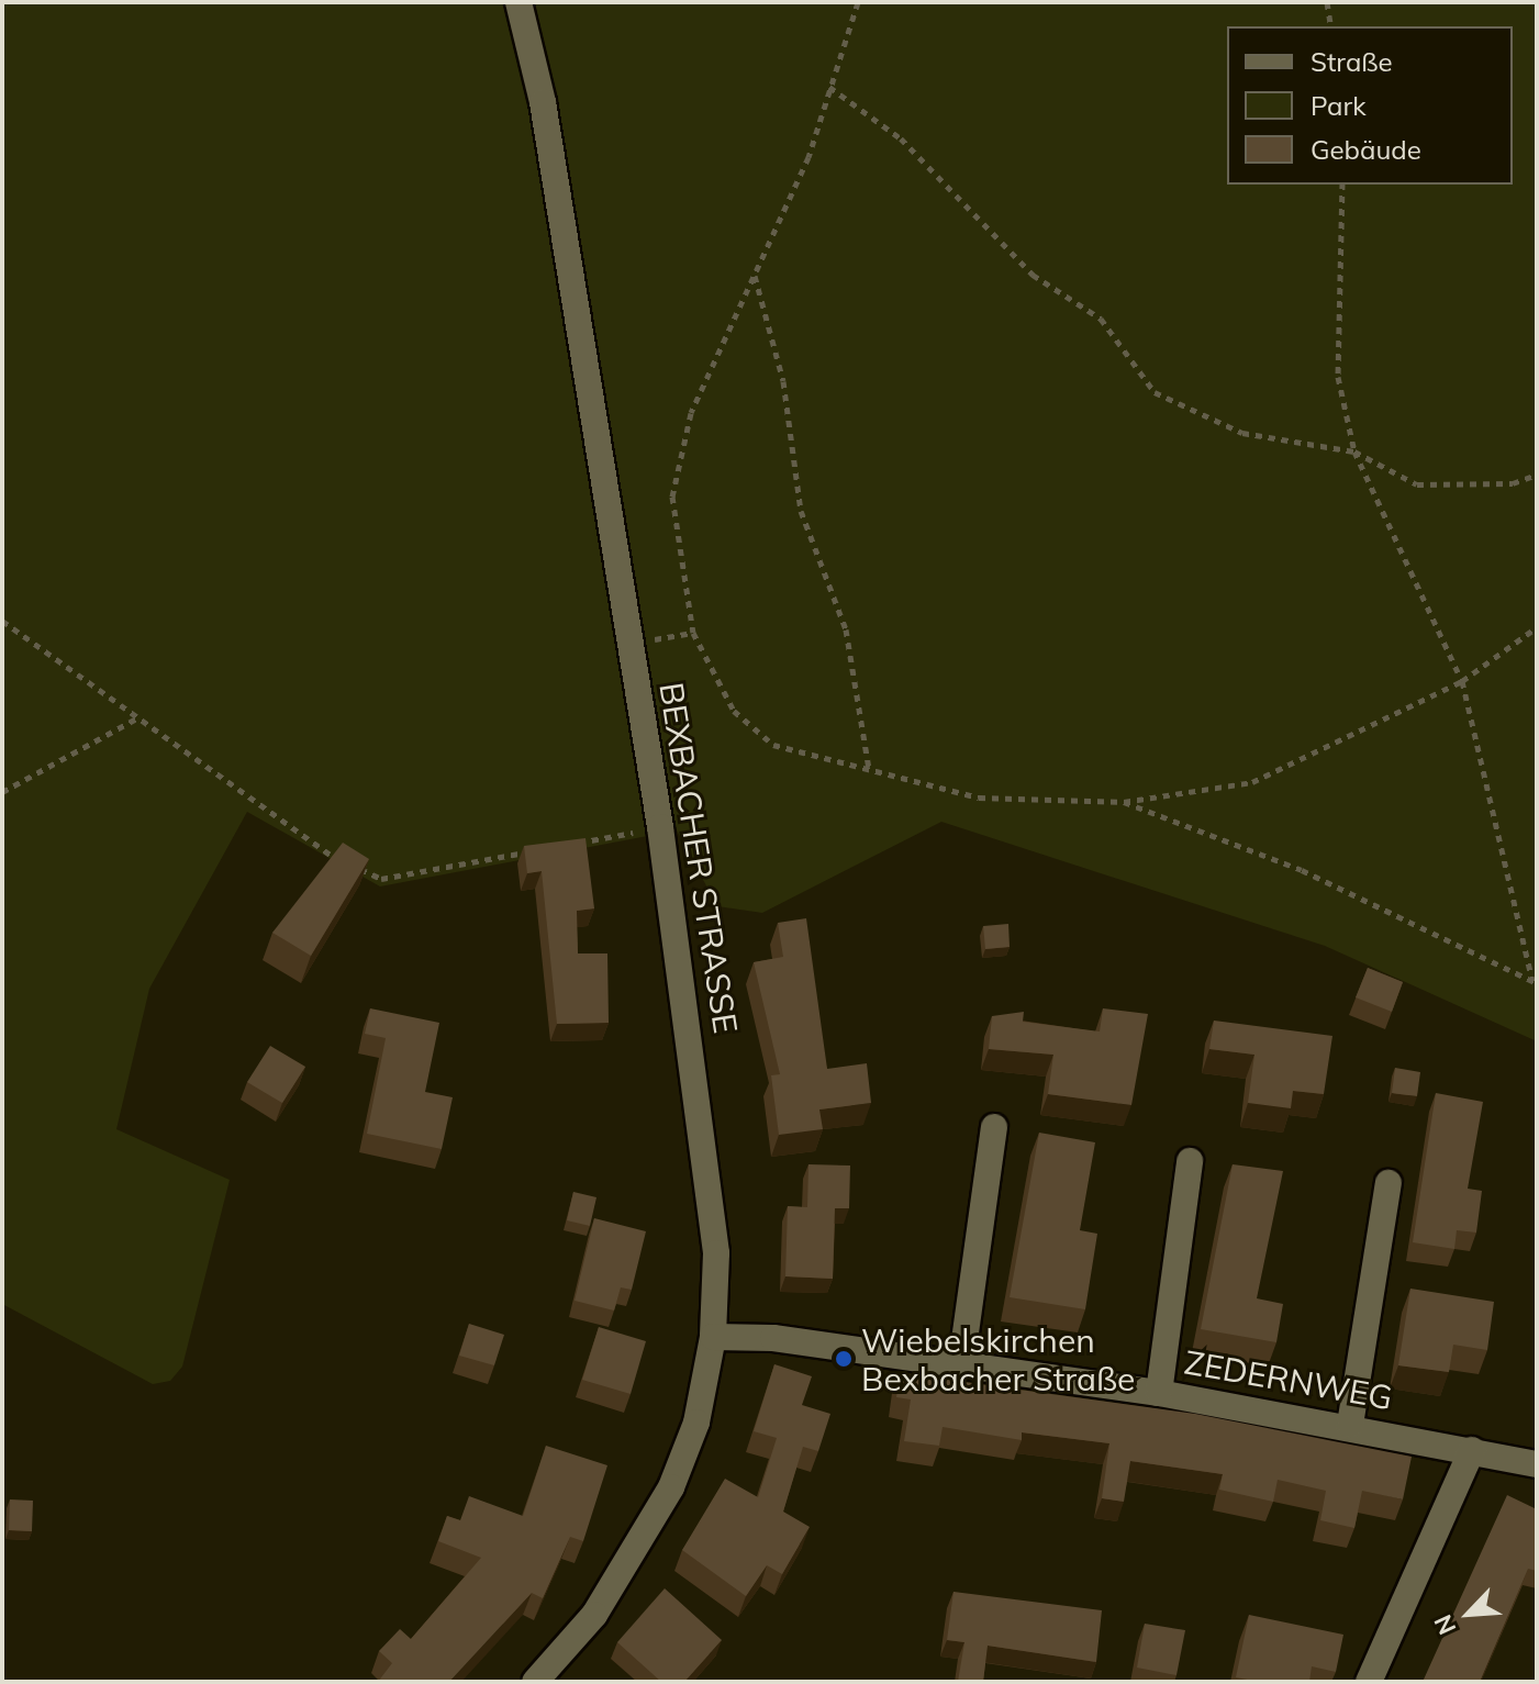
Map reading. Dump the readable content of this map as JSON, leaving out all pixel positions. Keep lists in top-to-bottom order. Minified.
{"streets":{"street":["BEXBACHER STRASSE","ZEDERNWEG"]},"crossings":[["BEXBACHER STRASSE","ZEDERNWEG"]],"places":["Wiebelskirchen Bexbacher Straße"],"legend":["Straße","Park","Gebäude"],"north":"bottom left"}
